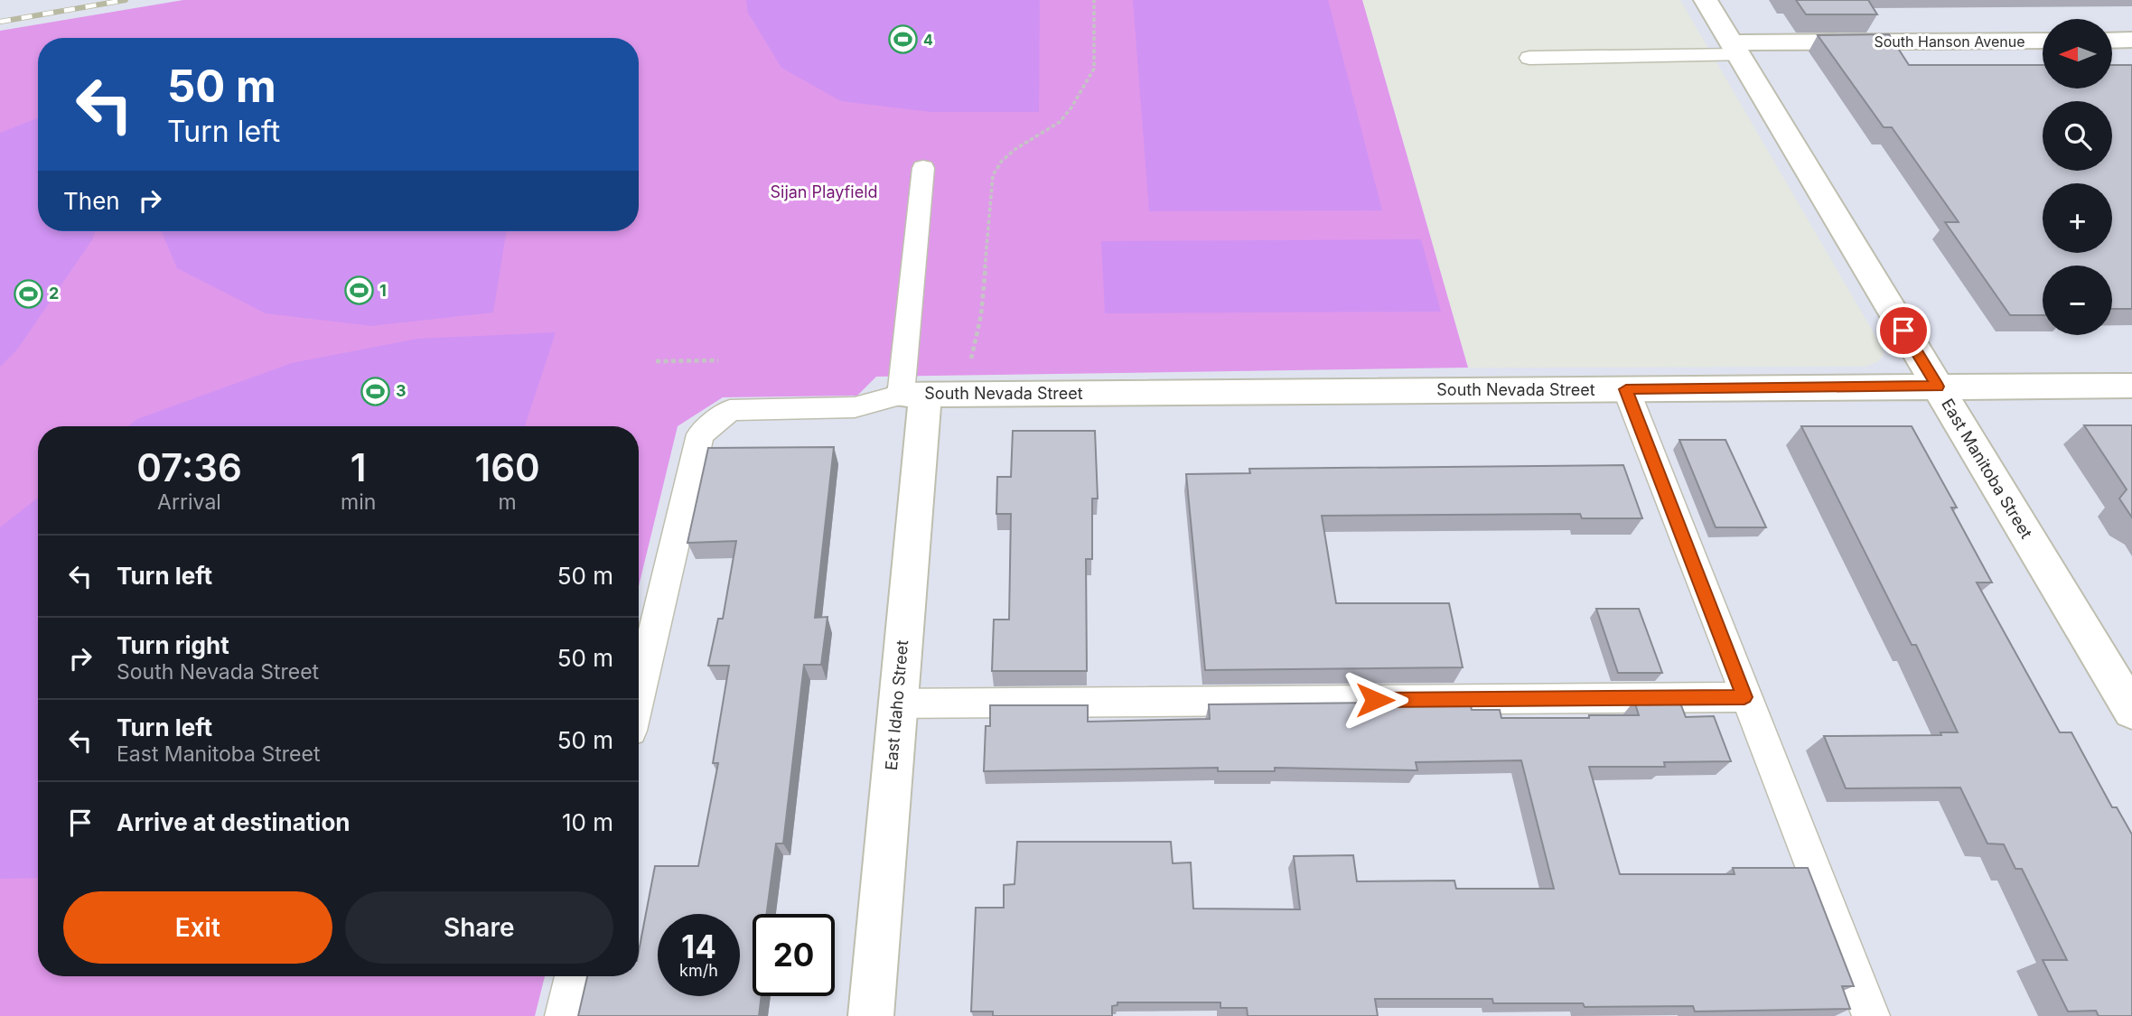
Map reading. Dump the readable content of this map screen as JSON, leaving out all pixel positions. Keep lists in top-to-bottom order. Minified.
{"streets":{"street":["South Hanson Avenue","South Nevada Street","East Manitoba Street","East Idaho Street"]},"crossings":[["South Hanson Avenue","East Manitoba Street"],["South Nevada Street","East Manitoba Street"],["South Nevada Street","East Idaho Street"]],"parks":["Sijan Playfield"],"places":{"sports":["4","1","2","3"]},"north":"left","page":{"map_buttons":["+","−"],"turn":["50 m","Turn left"],"then":"Then","eta":["07:36","Arrival","1","min","160","m"],"list":[{"name":"Turn left","value":"50 m"},{"name":"Turn right","note":"South Nevada Street","value":"50 m"},{"name":"Turn left","note":"East Manitoba Street","value":"50 m"},{"name":"Arrive at destination","value":"10 m"}],"buttons":["Exit","Share"],"speed":"14 km/h","limit":"20"}}
